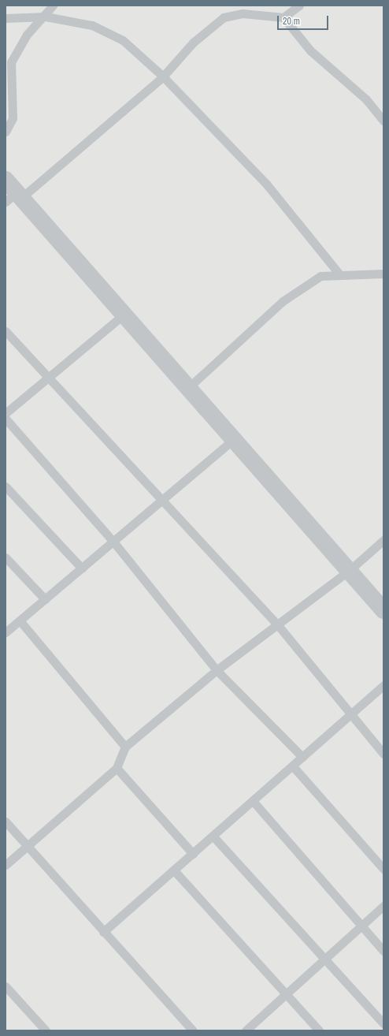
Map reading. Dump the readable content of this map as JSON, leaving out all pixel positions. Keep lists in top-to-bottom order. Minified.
{"scale_bar":"20 m"}
